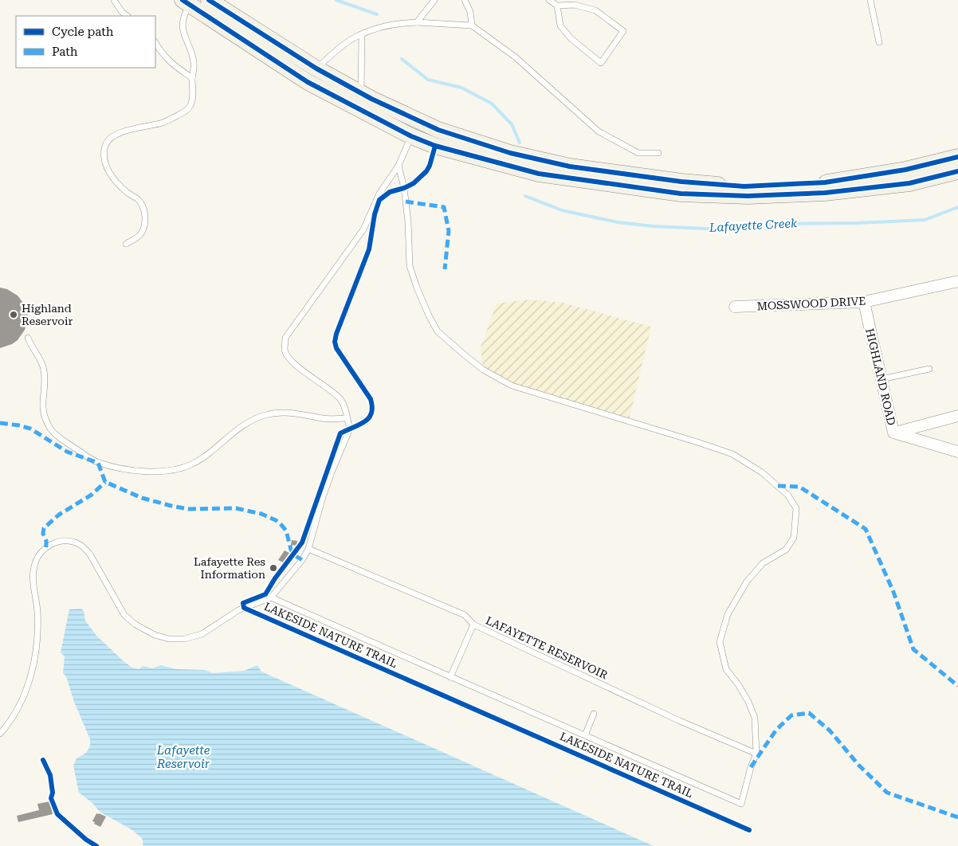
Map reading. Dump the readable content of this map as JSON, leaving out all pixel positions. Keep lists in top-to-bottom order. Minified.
{"streets":{"street":["MOSSWOOD DRIVE","HIGHLAND ROAD"],"lane":["LAFAYETTE RESERVOIR"],"cycle path":["LAKESIDE NATURE TRAIL"]},"crossings":[["MOSSWOOD DRIVE","HIGHLAND ROAD"]],"water":["Lafayette Creek","Lafayette Reservoir"],"places":["Highland Reservoir","Lafayette Res Information"],"legend":["Cycle path","Path"]}
